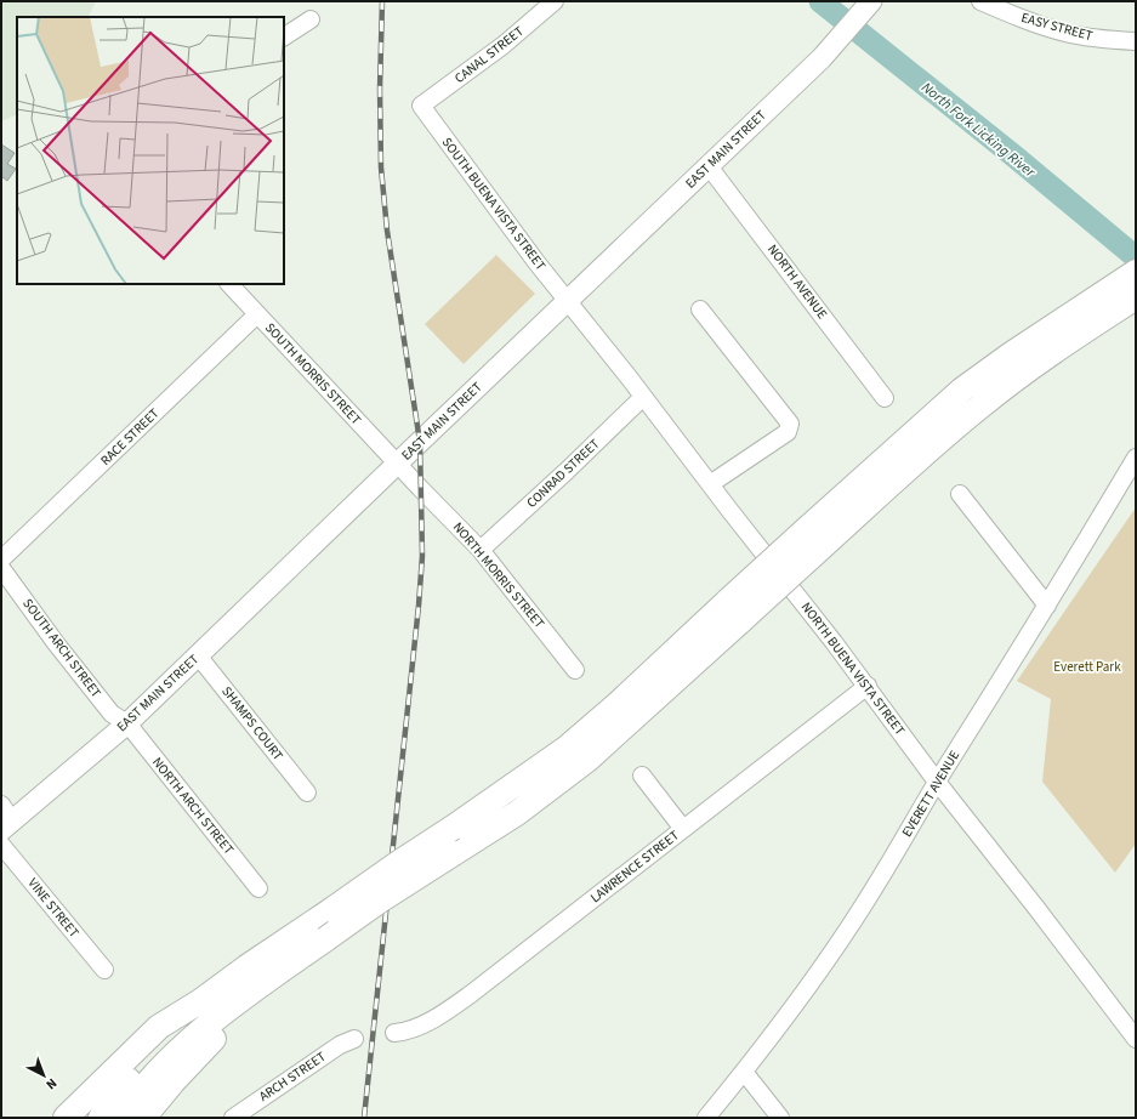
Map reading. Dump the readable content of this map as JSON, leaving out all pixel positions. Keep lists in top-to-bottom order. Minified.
{"streets":{"main road":["EAST MAIN STREET"],"street":["EASY STREET","CANAL STREET","SOUTH BUENA VISTA STREET","NORTH AVENUE","SOUTH MORRIS STREET","RACE STREET","CONRAD STREET","NORTH MORRIS STREET","SOUTH ARCH STREET","NORTH BUENA VISTA STREET","SHAMPS COURT","EVERETT AVENUE","NORTH ARCH STREET","LAWRENCE STREET","VINE STREET","ARCH STREET"]},"crossings":[["CANAL STREET","SOUTH BUENA VISTA STREET"],["EAST MAIN STREET","SOUTH BUENA VISTA STREET"],["EAST MAIN STREET","NORTH AVENUE"],["EAST MAIN STREET","SOUTH MORRIS STREET"],["EAST MAIN STREET","NORTH MORRIS STREET"],["EAST MAIN STREET","SOUTH ARCH STREET"],["EAST MAIN STREET","NORTH BUENA VISTA STREET"],["EAST MAIN STREET","SHAMPS COURT"],["EAST MAIN STREET","NORTH ARCH STREET"],["SOUTH BUENA VISTA STREET","NORTH BUENA VISTA STREET"],["SOUTH MORRIS STREET","RACE STREET"],["SOUTH MORRIS STREET","NORTH MORRIS STREET"],["CONRAD STREET","NORTH MORRIS STREET"],["CONRAD STREET","NORTH BUENA VISTA STREET"],["SOUTH ARCH STREET","NORTH ARCH STREET"],["NORTH BUENA VISTA STREET","EVERETT AVENUE"],["NORTH BUENA VISTA STREET","LAWRENCE STREET"]],"water":["North Fork Licking River"],"parks":["Everett Park"],"north":"bottom right"}
